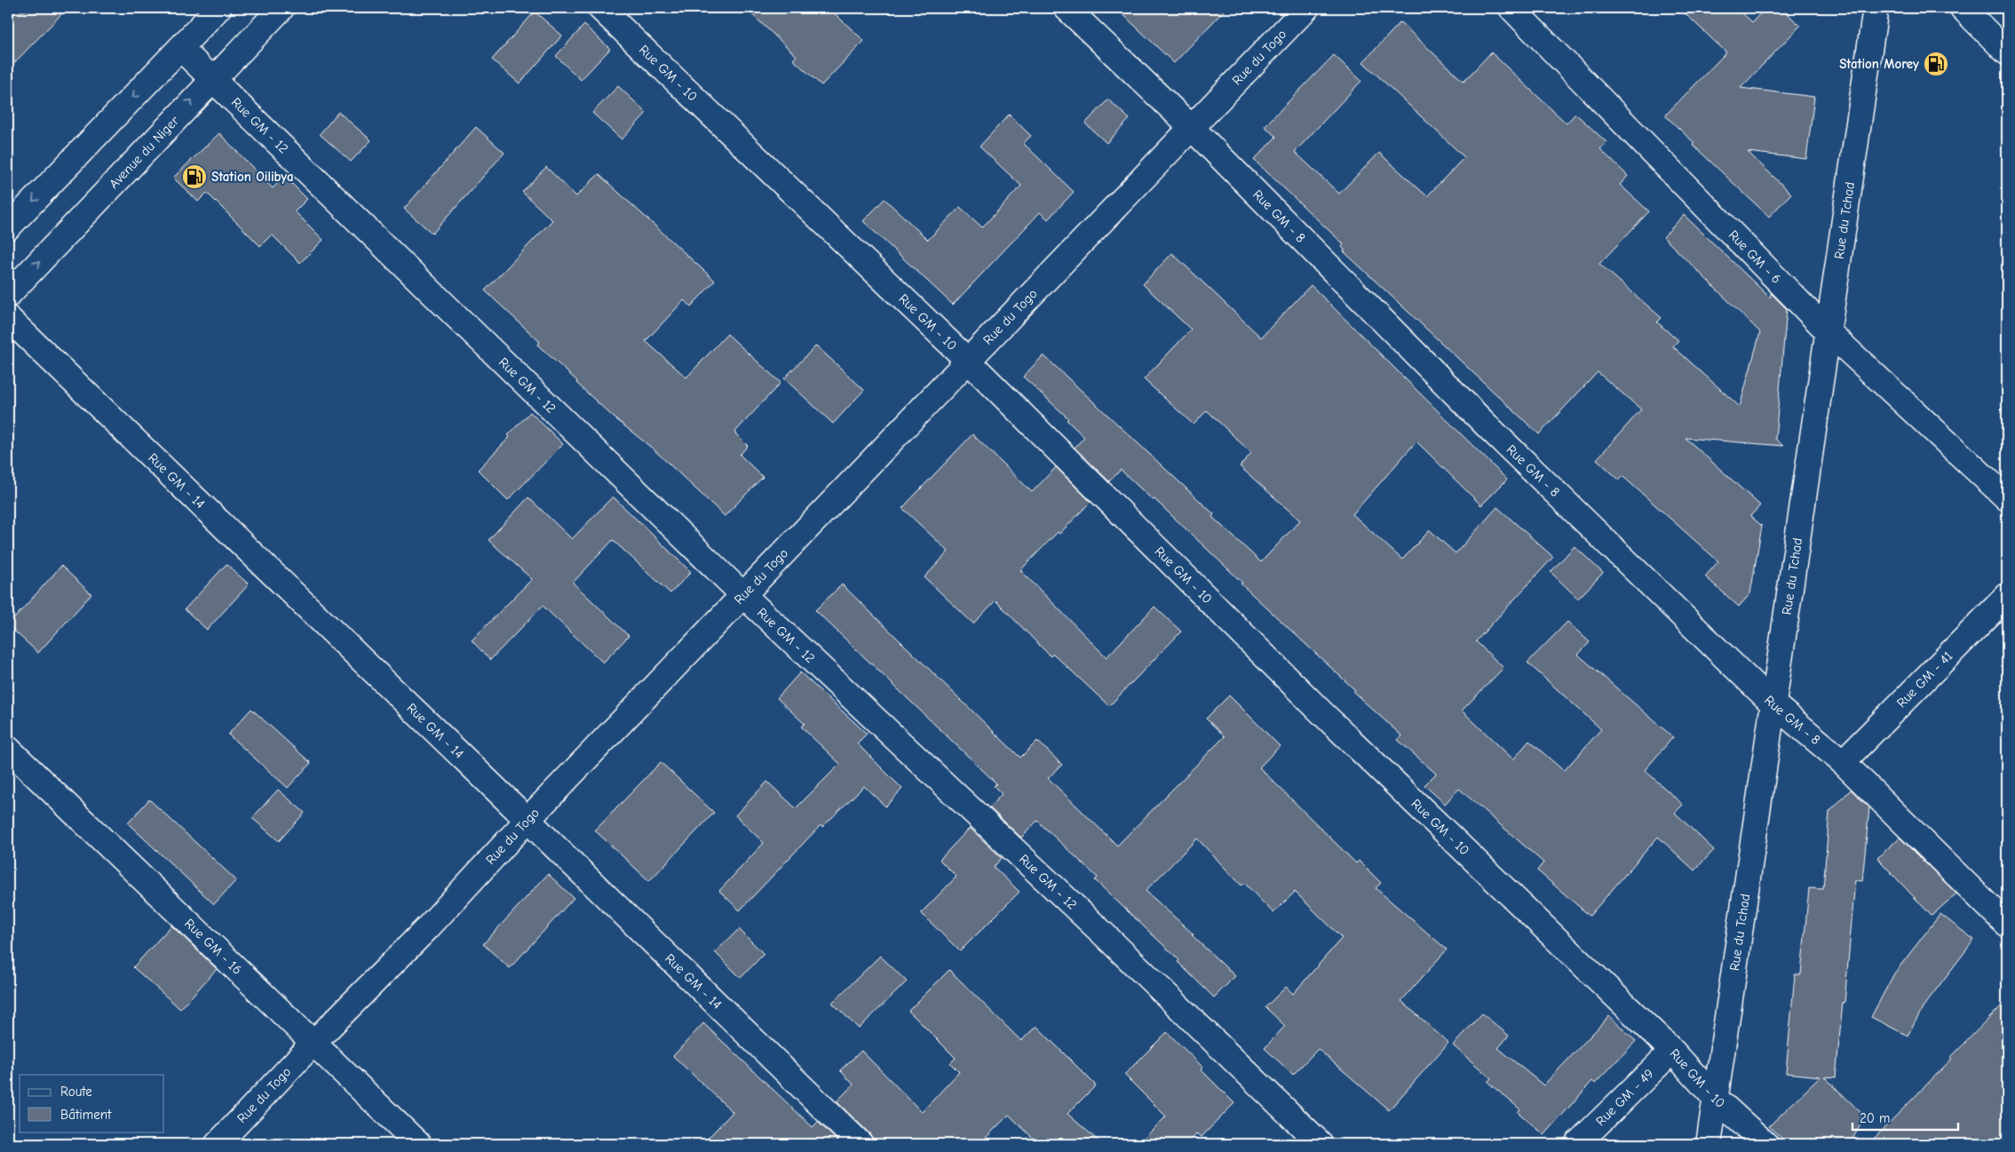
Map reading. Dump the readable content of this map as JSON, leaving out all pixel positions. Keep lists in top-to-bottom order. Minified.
{"streets":{"street":["Rue du Togo","Rue GM - 10","Rue GM - 12","Avenue du Niger","Rue GM - 8","Rue du Tchad","Rue GM - 6","Rue GM - 14","Rue GM - 41","Rue GM - 16","Rue GM - 49"]},"crossings":[["Rue du Togo","Rue GM - 10"],["Rue du Togo","Rue GM - 12"],["Rue du Togo","Rue GM - 8"],["Rue du Togo","Rue GM - 14"],["Rue du Togo","Rue GM - 16"],["Rue GM - 10","Rue du Tchad"],["Rue GM - 10","Rue GM - 49"],["Rue GM - 12","Avenue du Niger"],["Rue GM - 8","Rue du Tchad"],["Rue GM - 8","Rue GM - 41"],["Rue du Tchad","Rue GM - 6"]],"places":{"fuel station":["Station Morey","Station Oilibya"]},"legend":["Route","Bâtiment"],"scale_bar":"20 m"}
